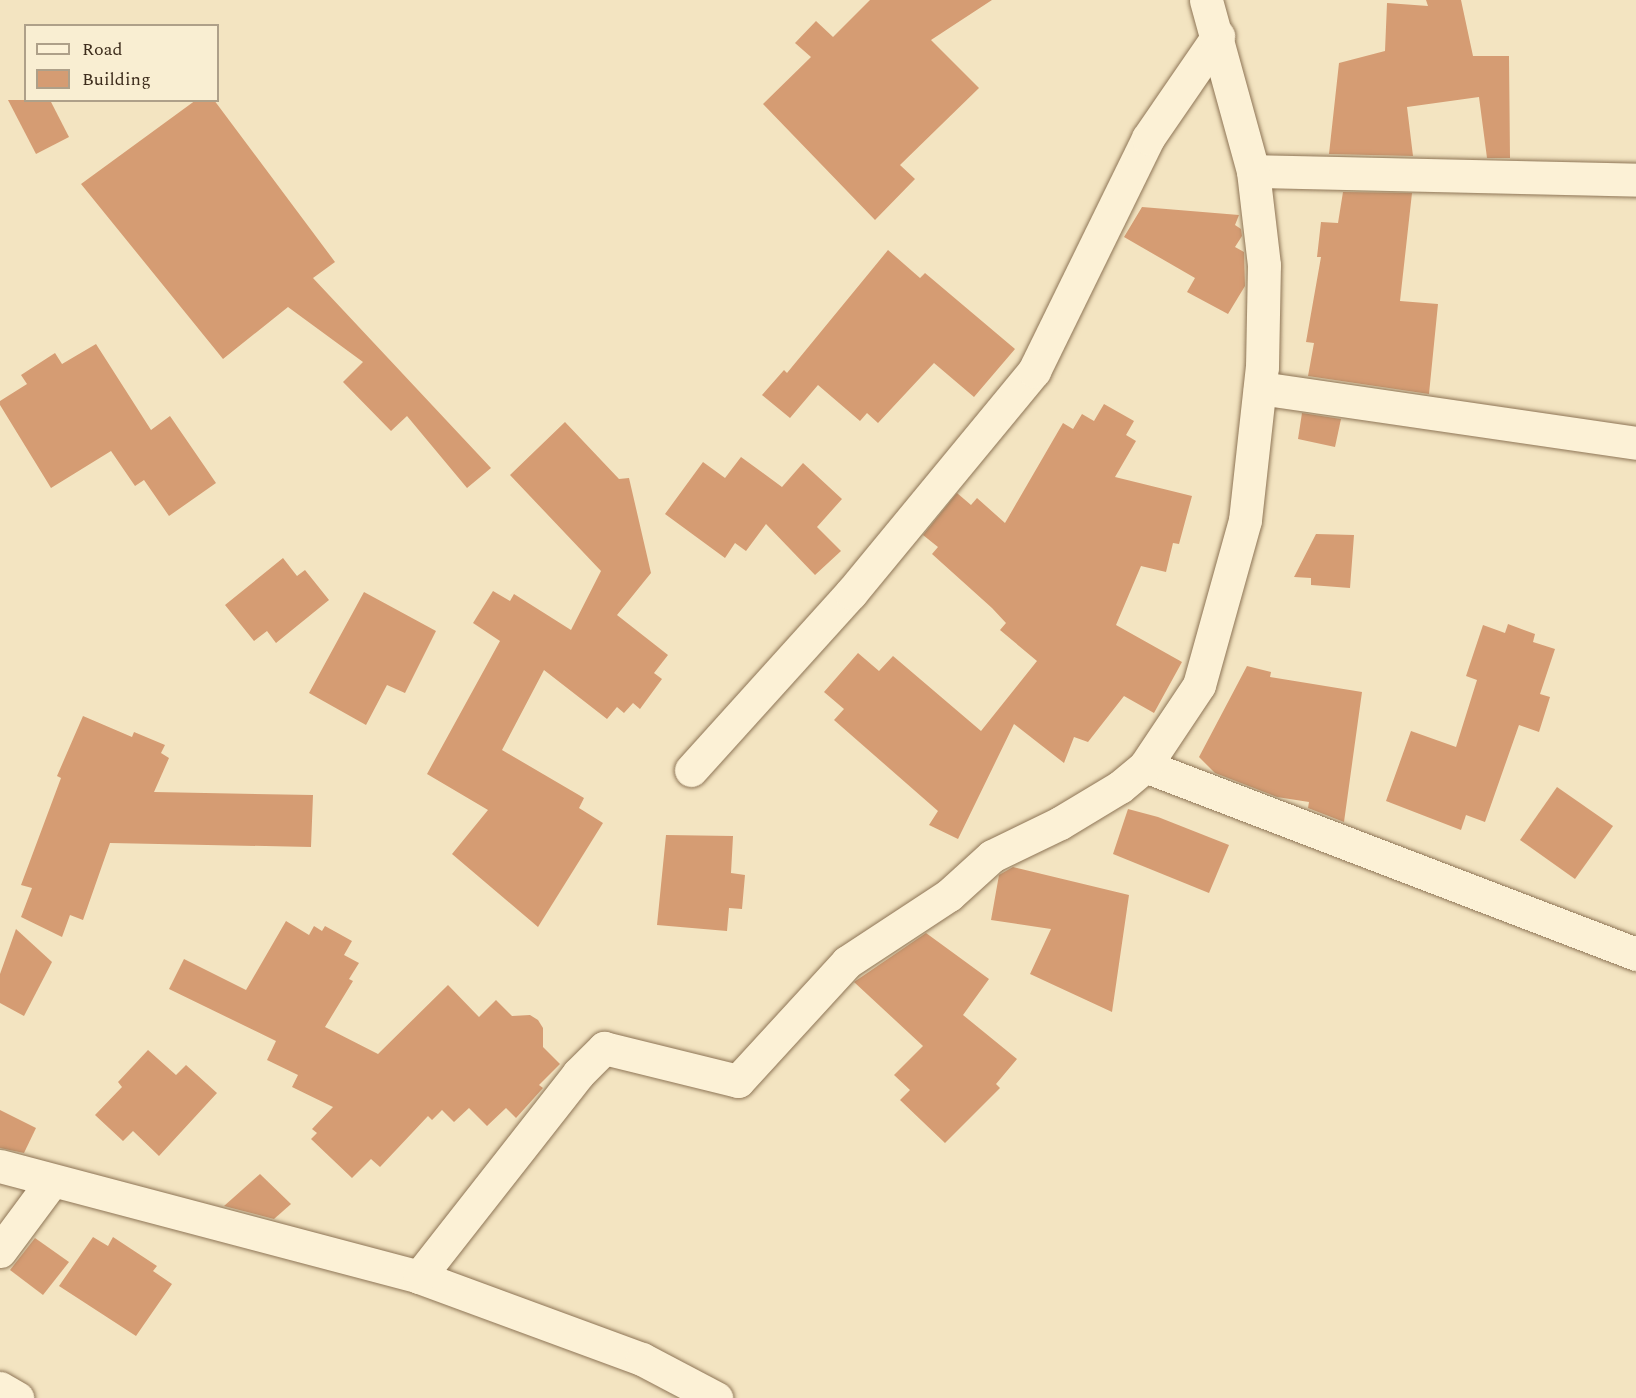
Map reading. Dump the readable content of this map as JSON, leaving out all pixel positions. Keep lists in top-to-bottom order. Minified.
{"legend":["Road","Building"]}
